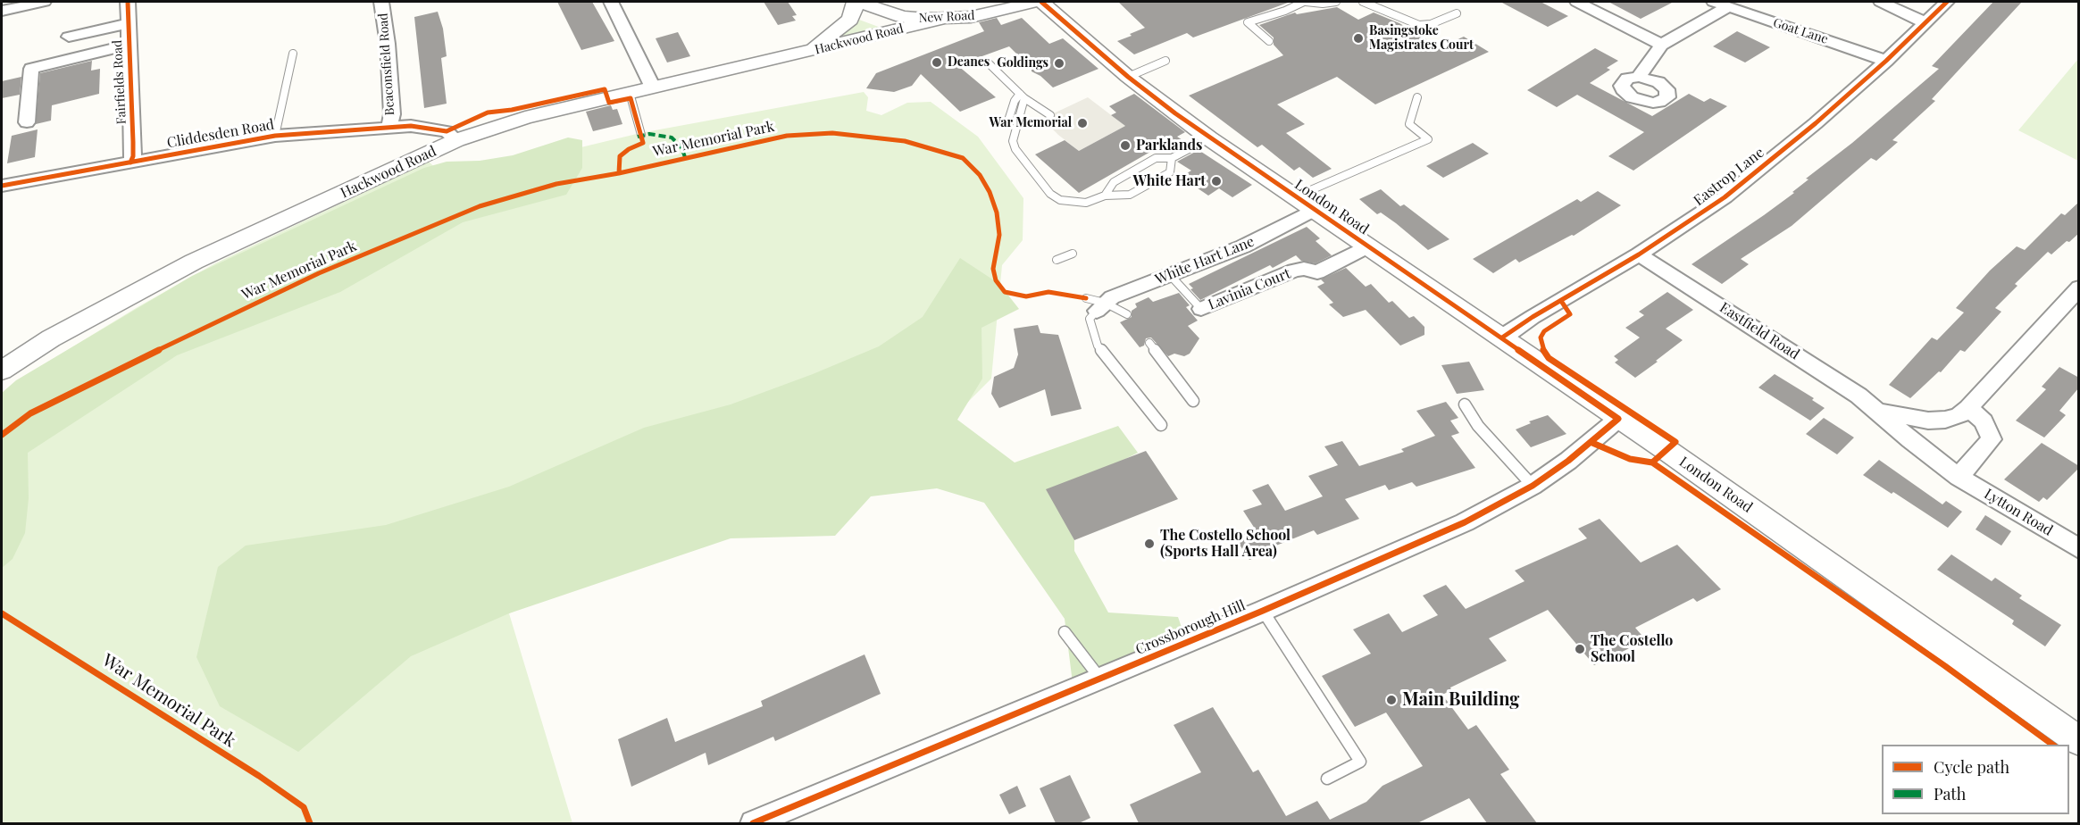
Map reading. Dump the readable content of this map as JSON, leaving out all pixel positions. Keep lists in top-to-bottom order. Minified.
{"streets":{"street":["New Road","Goat Lane","Hackwood Road","Beaconsfield Road","Fairfields Road","Cliddesden Road","Eastrop Lane","London Road","White Hart Lane","Lavinia Court","Eastfield Road","Lytton Road","Crossborough Hill"],"lane":["War Memorial Park"]},"crossings":[["New Road","Hackwood Road"],["Goat Lane","Eastrop Lane"],["Hackwood Road","Cliddesden Road"],["Hackwood Road","War Memorial Park"],["Beaconsfield Road","Cliddesden Road"],["Fairfields Road","Cliddesden Road"],["Eastrop Lane","London Road"],["Eastrop Lane","Eastfield Road"],["London Road","White Hart Lane"],["London Road","Lavinia Court"],["London Road","Crossborough Hill"],["White Hart Lane","Lavinia Court"],["Eastfield Road","Lytton Road"]],"places":["Basingstoke Magistrates Court","Deanes","Goldings","War Memorial","Parklands","White Hart","The Costello School (Sports Hall Area)","The Costello School","Main Building"],"legend":["Cycle path","Path"]}
